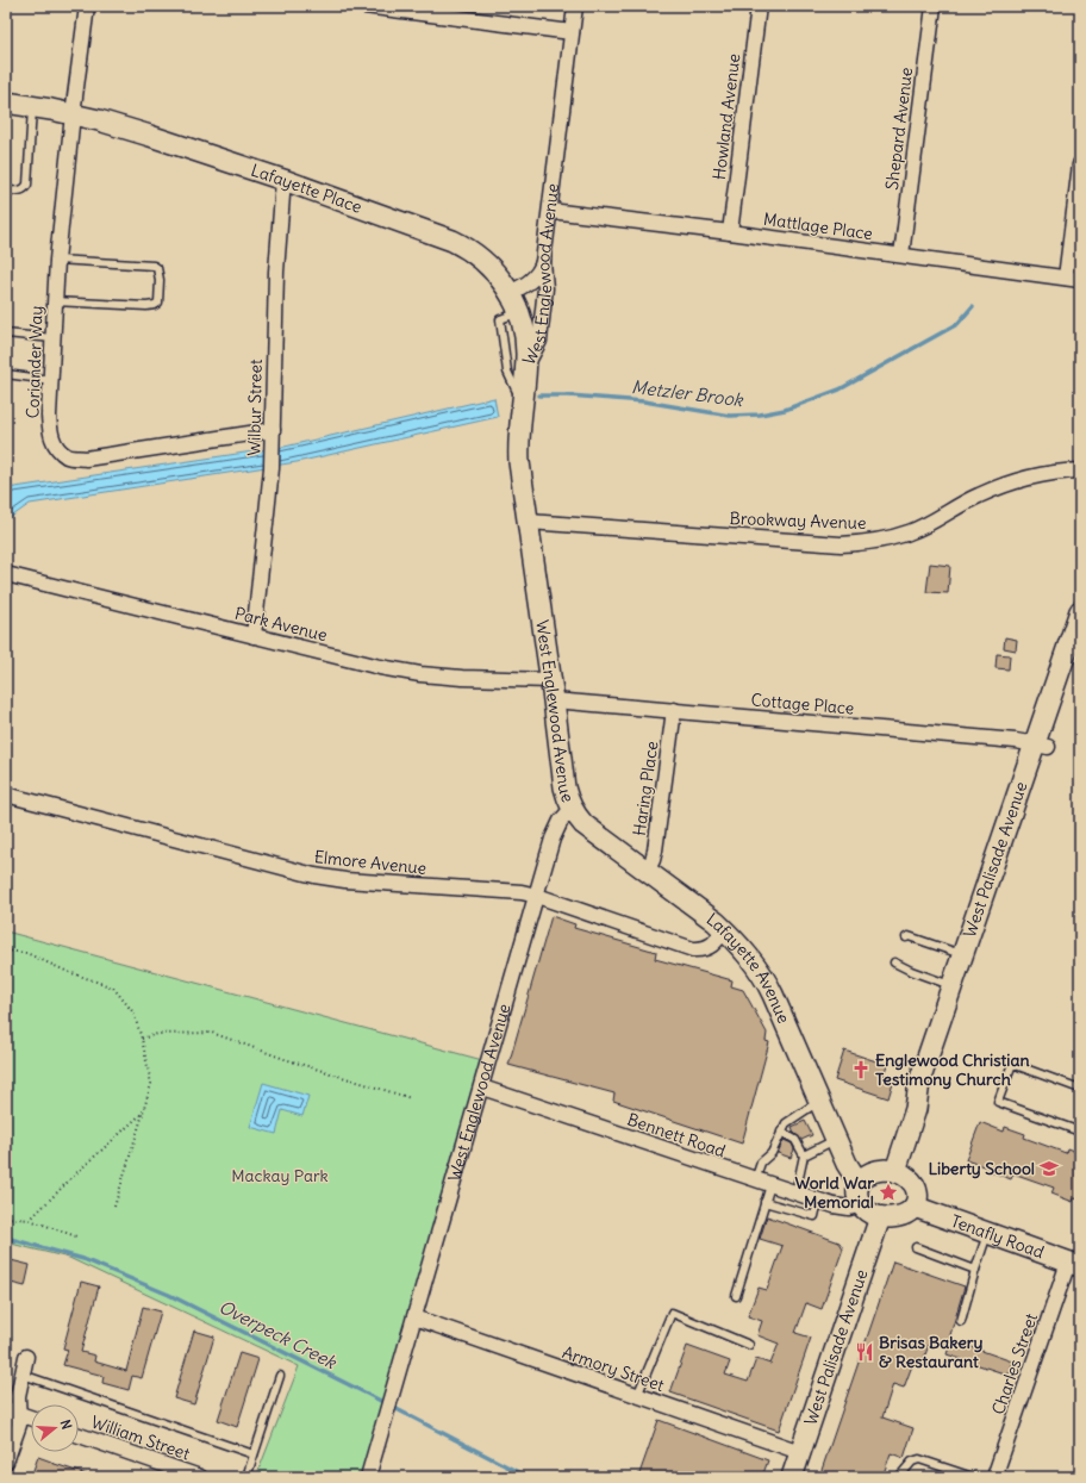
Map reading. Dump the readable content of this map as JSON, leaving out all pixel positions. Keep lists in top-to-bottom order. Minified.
{"streets":{"street":["Howland Avenue","Shepard Avenue","Lafayette Place","Mattlage Place","West Englewood Avenue","Coriander Way","Wilbur Street","Brookway Avenue","Park Avenue","Cottage Place","Haring Place","West Palisade Avenue","Elmore Avenue","Lafayette Avenue","Bennett Road","Tenafly Road","Charles Street","Armory Street","William Street"]},"crossings":[["Howland Avenue","Mattlage Place"],["Shepard Avenue","Mattlage Place"],["Lafayette Place","West Englewood Avenue"],["Lafayette Place","Coriander Way"],["Lafayette Place","Wilbur Street"],["Mattlage Place","West Englewood Avenue"],["West Englewood Avenue","Brookway Avenue"],["West Englewood Avenue","Park Avenue"],["West Englewood Avenue","Cottage Place"],["West Englewood Avenue","Elmore Avenue"],["West Englewood Avenue","Lafayette Avenue"],["West Englewood Avenue","Bennett Road"],["West Englewood Avenue","Armory Street"],["Coriander Way","Wilbur Street"],["Wilbur Street","Park Avenue"],["Cottage Place","Haring Place"],["Cottage Place","West Palisade Avenue"],["Haring Place","Lafayette Avenue"],["West Palisade Avenue","Lafayette Avenue"],["West Palisade Avenue","Bennett Road"],["West Palisade Avenue","Tenafly Road"],["West Palisade Avenue","Armory Street"],["Elmore Avenue","Lafayette Avenue"],["Lafayette Avenue","Bennett Road"],["Lafayette Avenue","Tenafly Road"],["Bennett Road","Tenafly Road"],["Tenafly Road","Charles Street"]],"water":["Metzler Brook","Overpeck Creek"],"parks":["Mackay Park"],"places":{"church":["Englewood Christian Testimony Church"],"school or university":["Liberty School"],"place":["World War Memorial"],"restaurant":["Brisas Bakery & Restaurant"]},"north":"right"}
